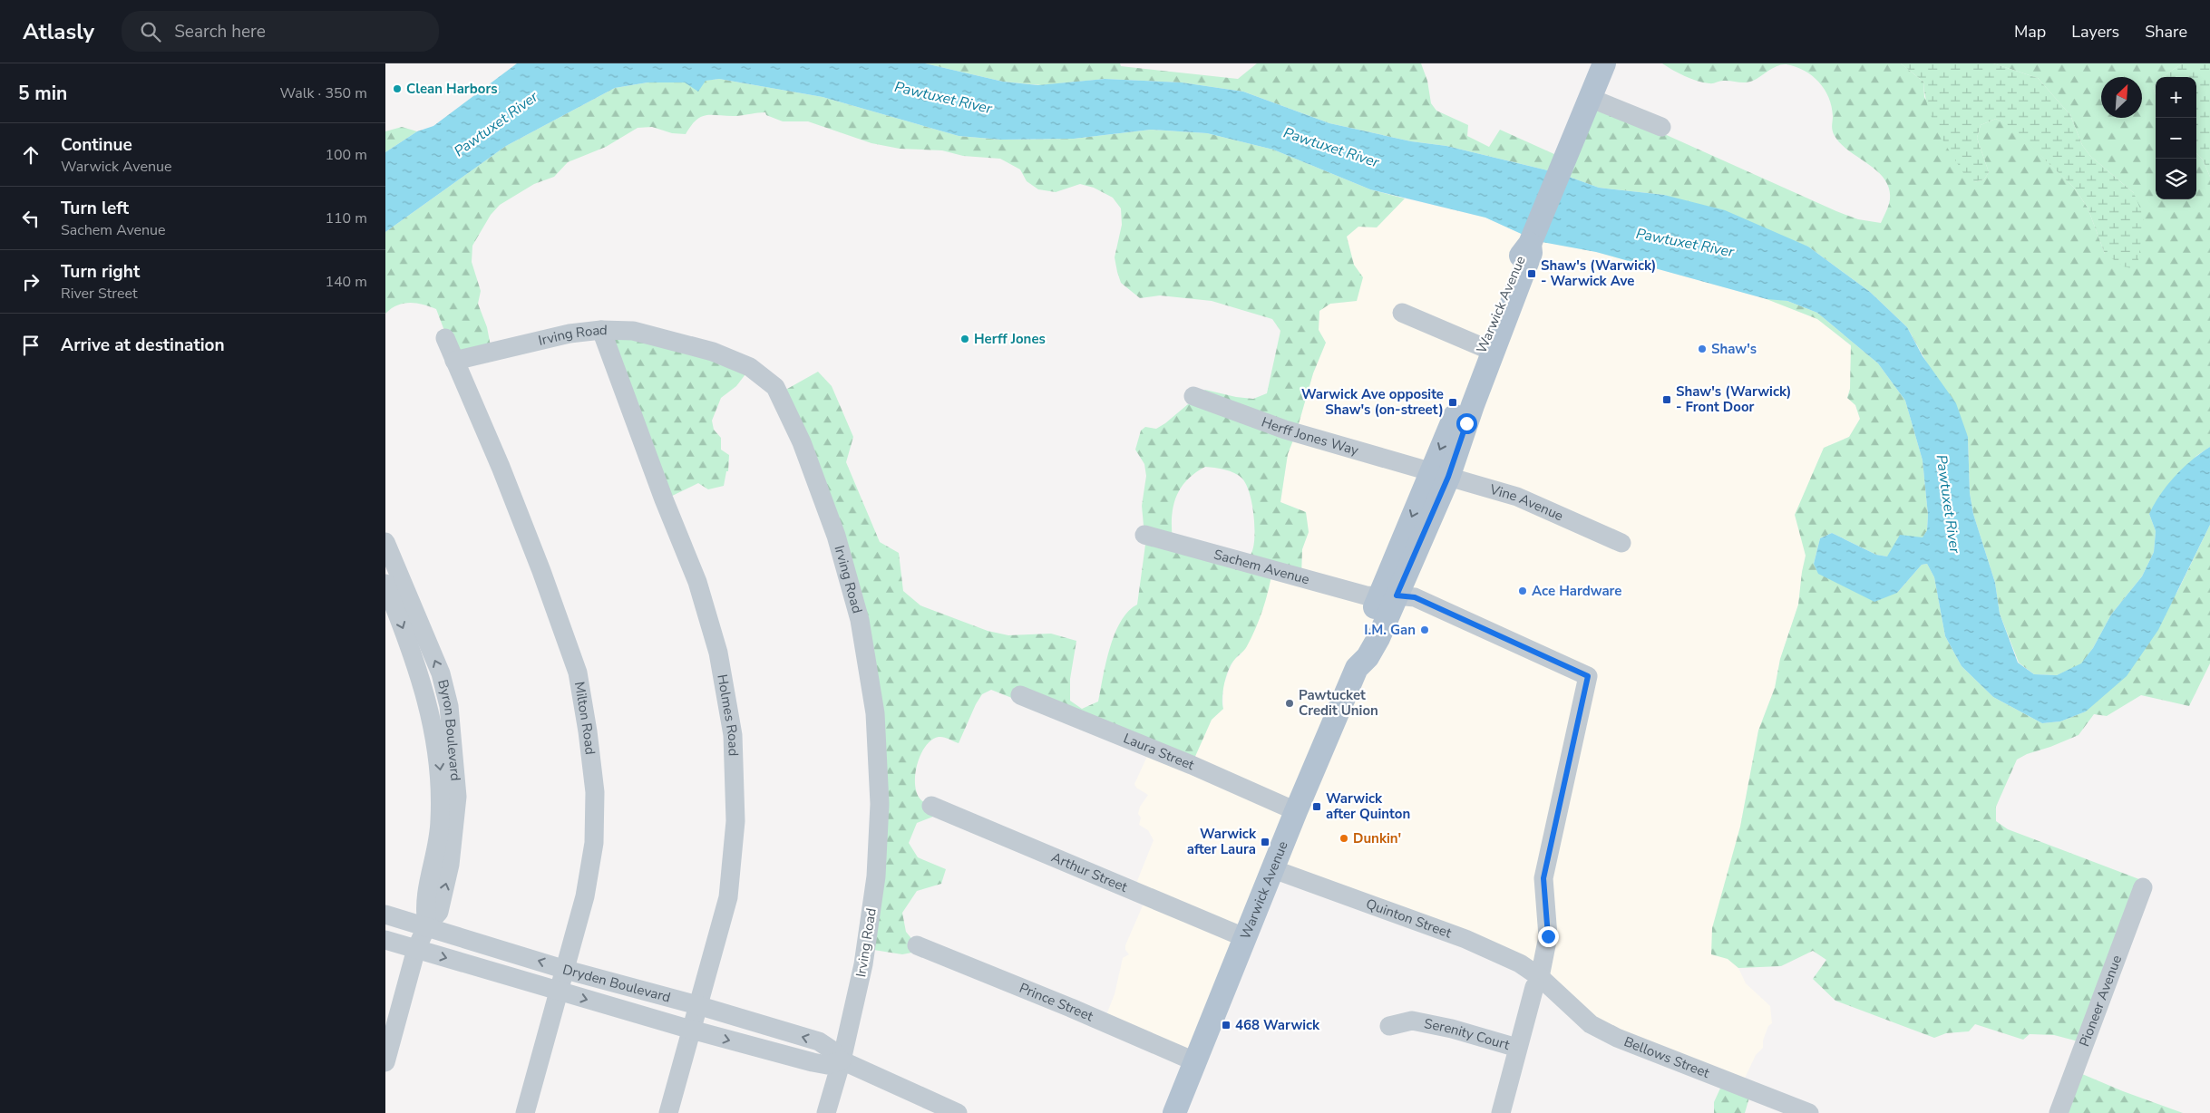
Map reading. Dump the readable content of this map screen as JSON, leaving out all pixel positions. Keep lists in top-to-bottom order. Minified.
{"streets":{"main road":["Warwick Avenue"],"street":["Irving Road","Herff Jones Way","Vine Avenue","Sachem Avenue","Holmes Road","Milton Road","Byron Boulevard","Laura Street","Arthur Street","Quinton Street","Dryden Boulevard","Pioneer Avenue","Prince Street","Serenity Court","Bellows Street"]},"crossings":[["Warwick Avenue","Herff Jones Way"],["Warwick Avenue","Vine Avenue"],["Warwick Avenue","Sachem Avenue"],["Warwick Avenue","Laura Street"],["Warwick Avenue","Arthur Street"],["Warwick Avenue","Quinton Street"],["Warwick Avenue","Prince Street"],["Irving Road","Holmes Road"],["Irving Road","Milton Road"],["Irving Road","Dryden Boulevard"],["Herff Jones Way","Vine Avenue"],["Sachem Avenue","Quinton Street"],["Sachem Avenue","Bellows Street"],["Holmes Road","Dryden Boulevard"],["Milton Road","Dryden Boulevard"],["Byron Boulevard","Dryden Boulevard"],["Quinton Street","Bellows Street"]],"water":["Pawtuxet River"],"places":{"other":["Clean Harbors","Herff Jones","Shaw's","Ace Hardware","I.M. Gan","Pawtucket Credit Union","Dunkin'"],"transit":["Shaw's (Warwick) - Warwick Ave","Shaw's (Warwick) - Front Door","Warwick Ave opposite Shaw's (on-street)","Warwick after Quinton","Warwick after Laura","468 Warwick"]},"north":"top right","page":{"header":"Atlasly","search":"Search here","nav":["Map","Layers","Share"],"heading":["5 min","Walk · 350 m"],"map_buttons":["+","−"],"list":[["Continue","Warwick Avenue","100 m"],["Turn left","Sachem Avenue","110 m"],["Turn right","River Street","140 m"],"Arrive at destination"]}}
